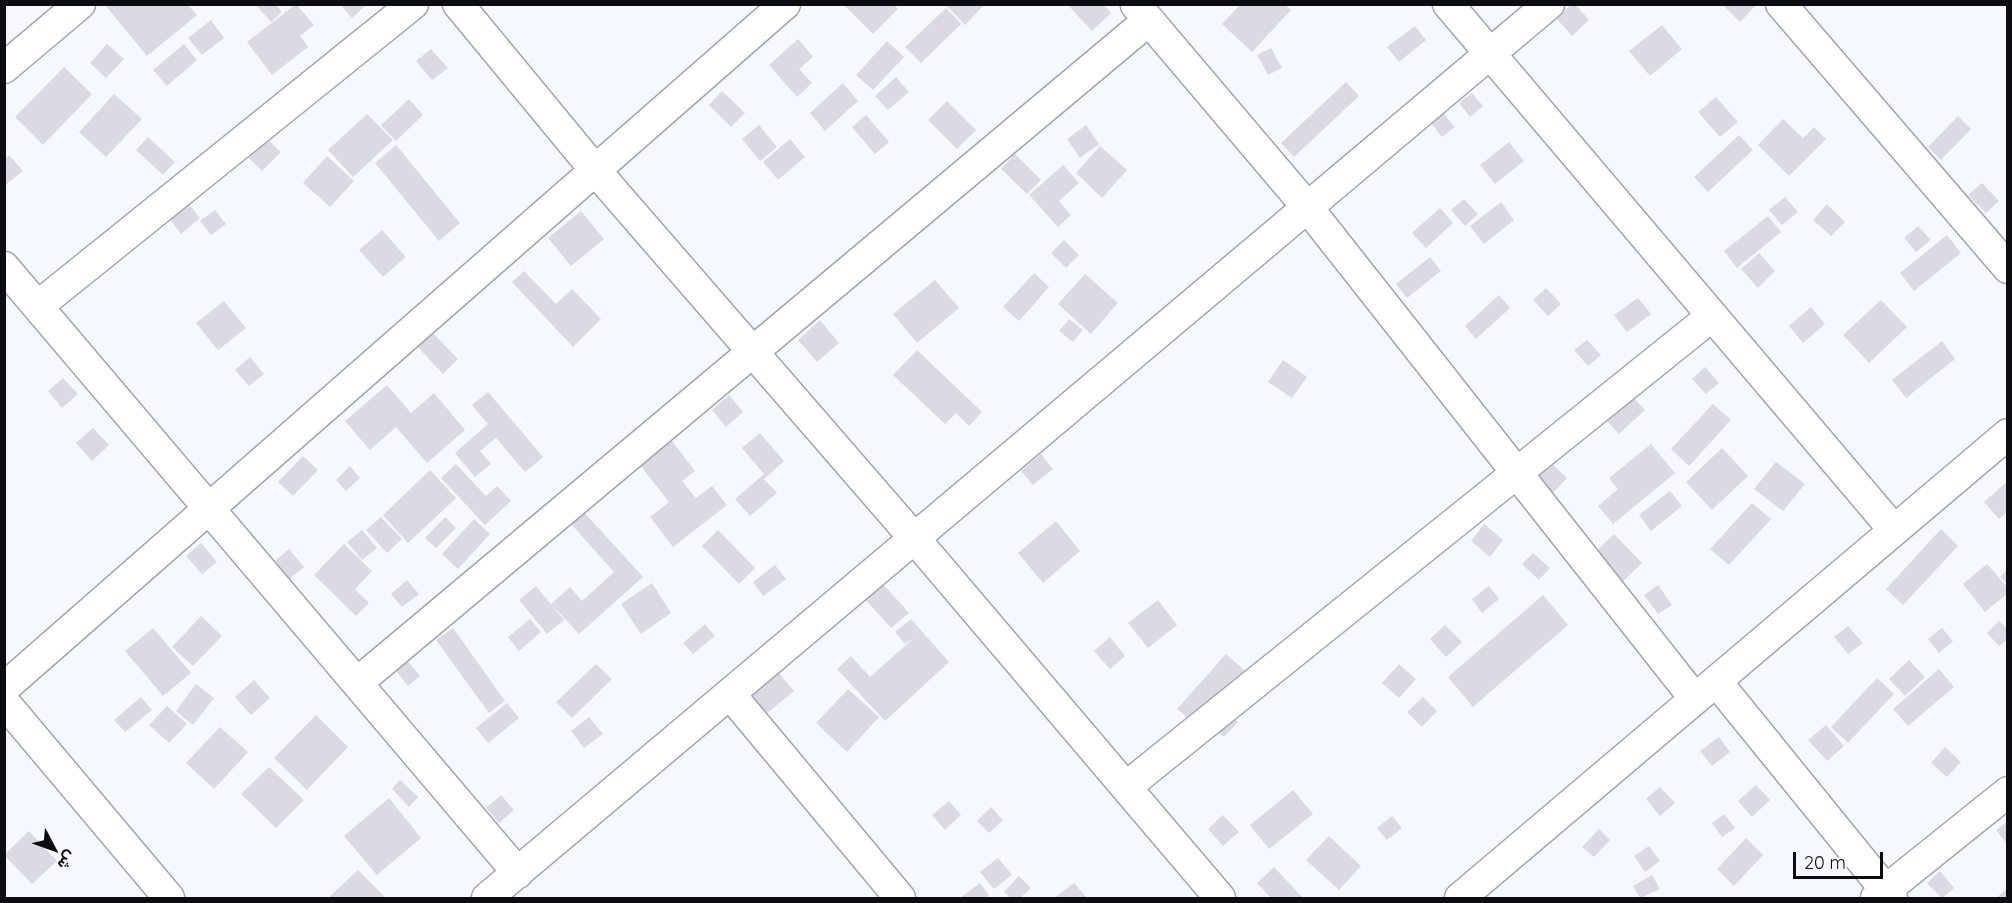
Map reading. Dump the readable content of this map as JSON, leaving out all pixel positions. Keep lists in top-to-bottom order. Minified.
{"scale_bar":"20 m","north":"bottom right"}
